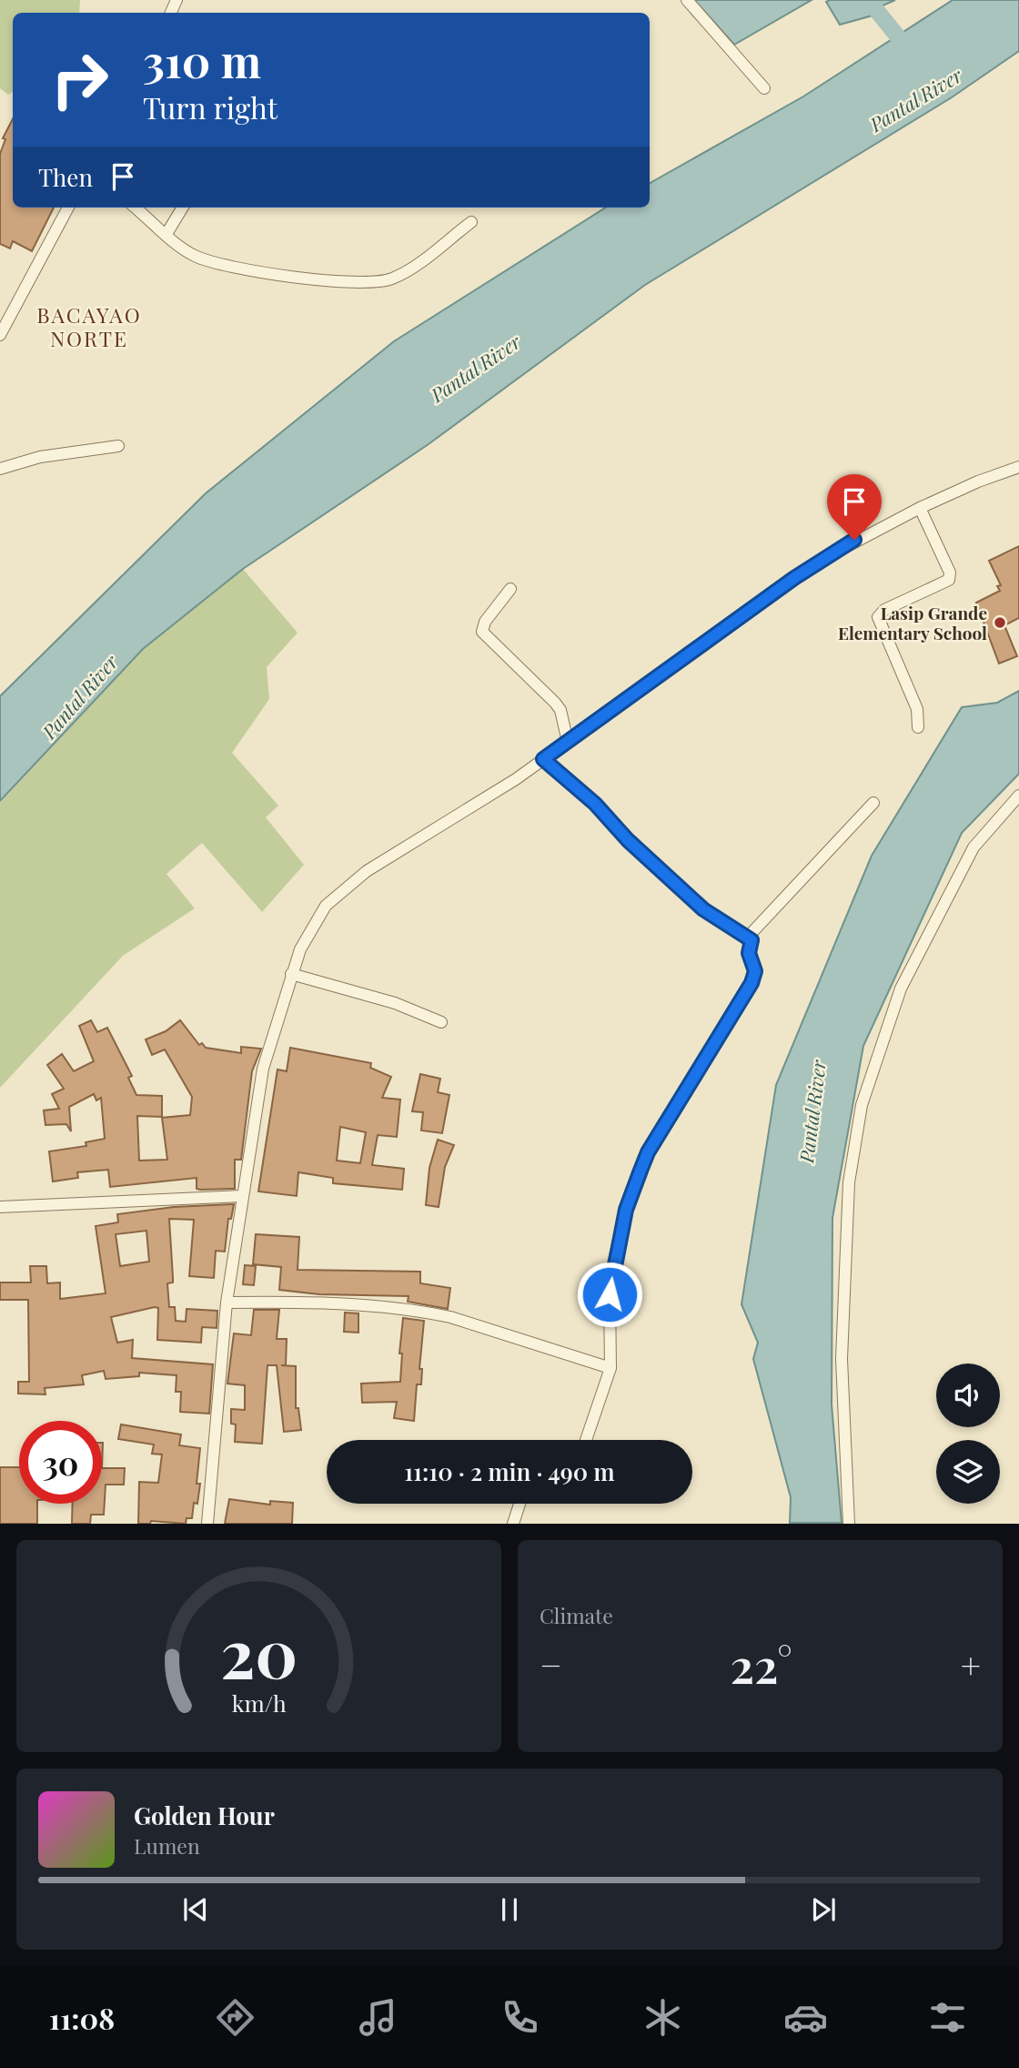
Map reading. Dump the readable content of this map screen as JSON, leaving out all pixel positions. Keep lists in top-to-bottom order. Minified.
{"districts":["BACAYAO NORTE"],"water":["Pantal River"],"places":["Lasip Grande Elementary School"],"page":{"turn":["310 m","Turn right"],"then":"Then","limit":"30","trip":"11:10 · 2 min · 490 m","tile":"Climate","heat":["−","22°","+"],"song":["Golden Hour","Lumen"],"tabs":"11:08","gauge":["20","km/h"]}}
